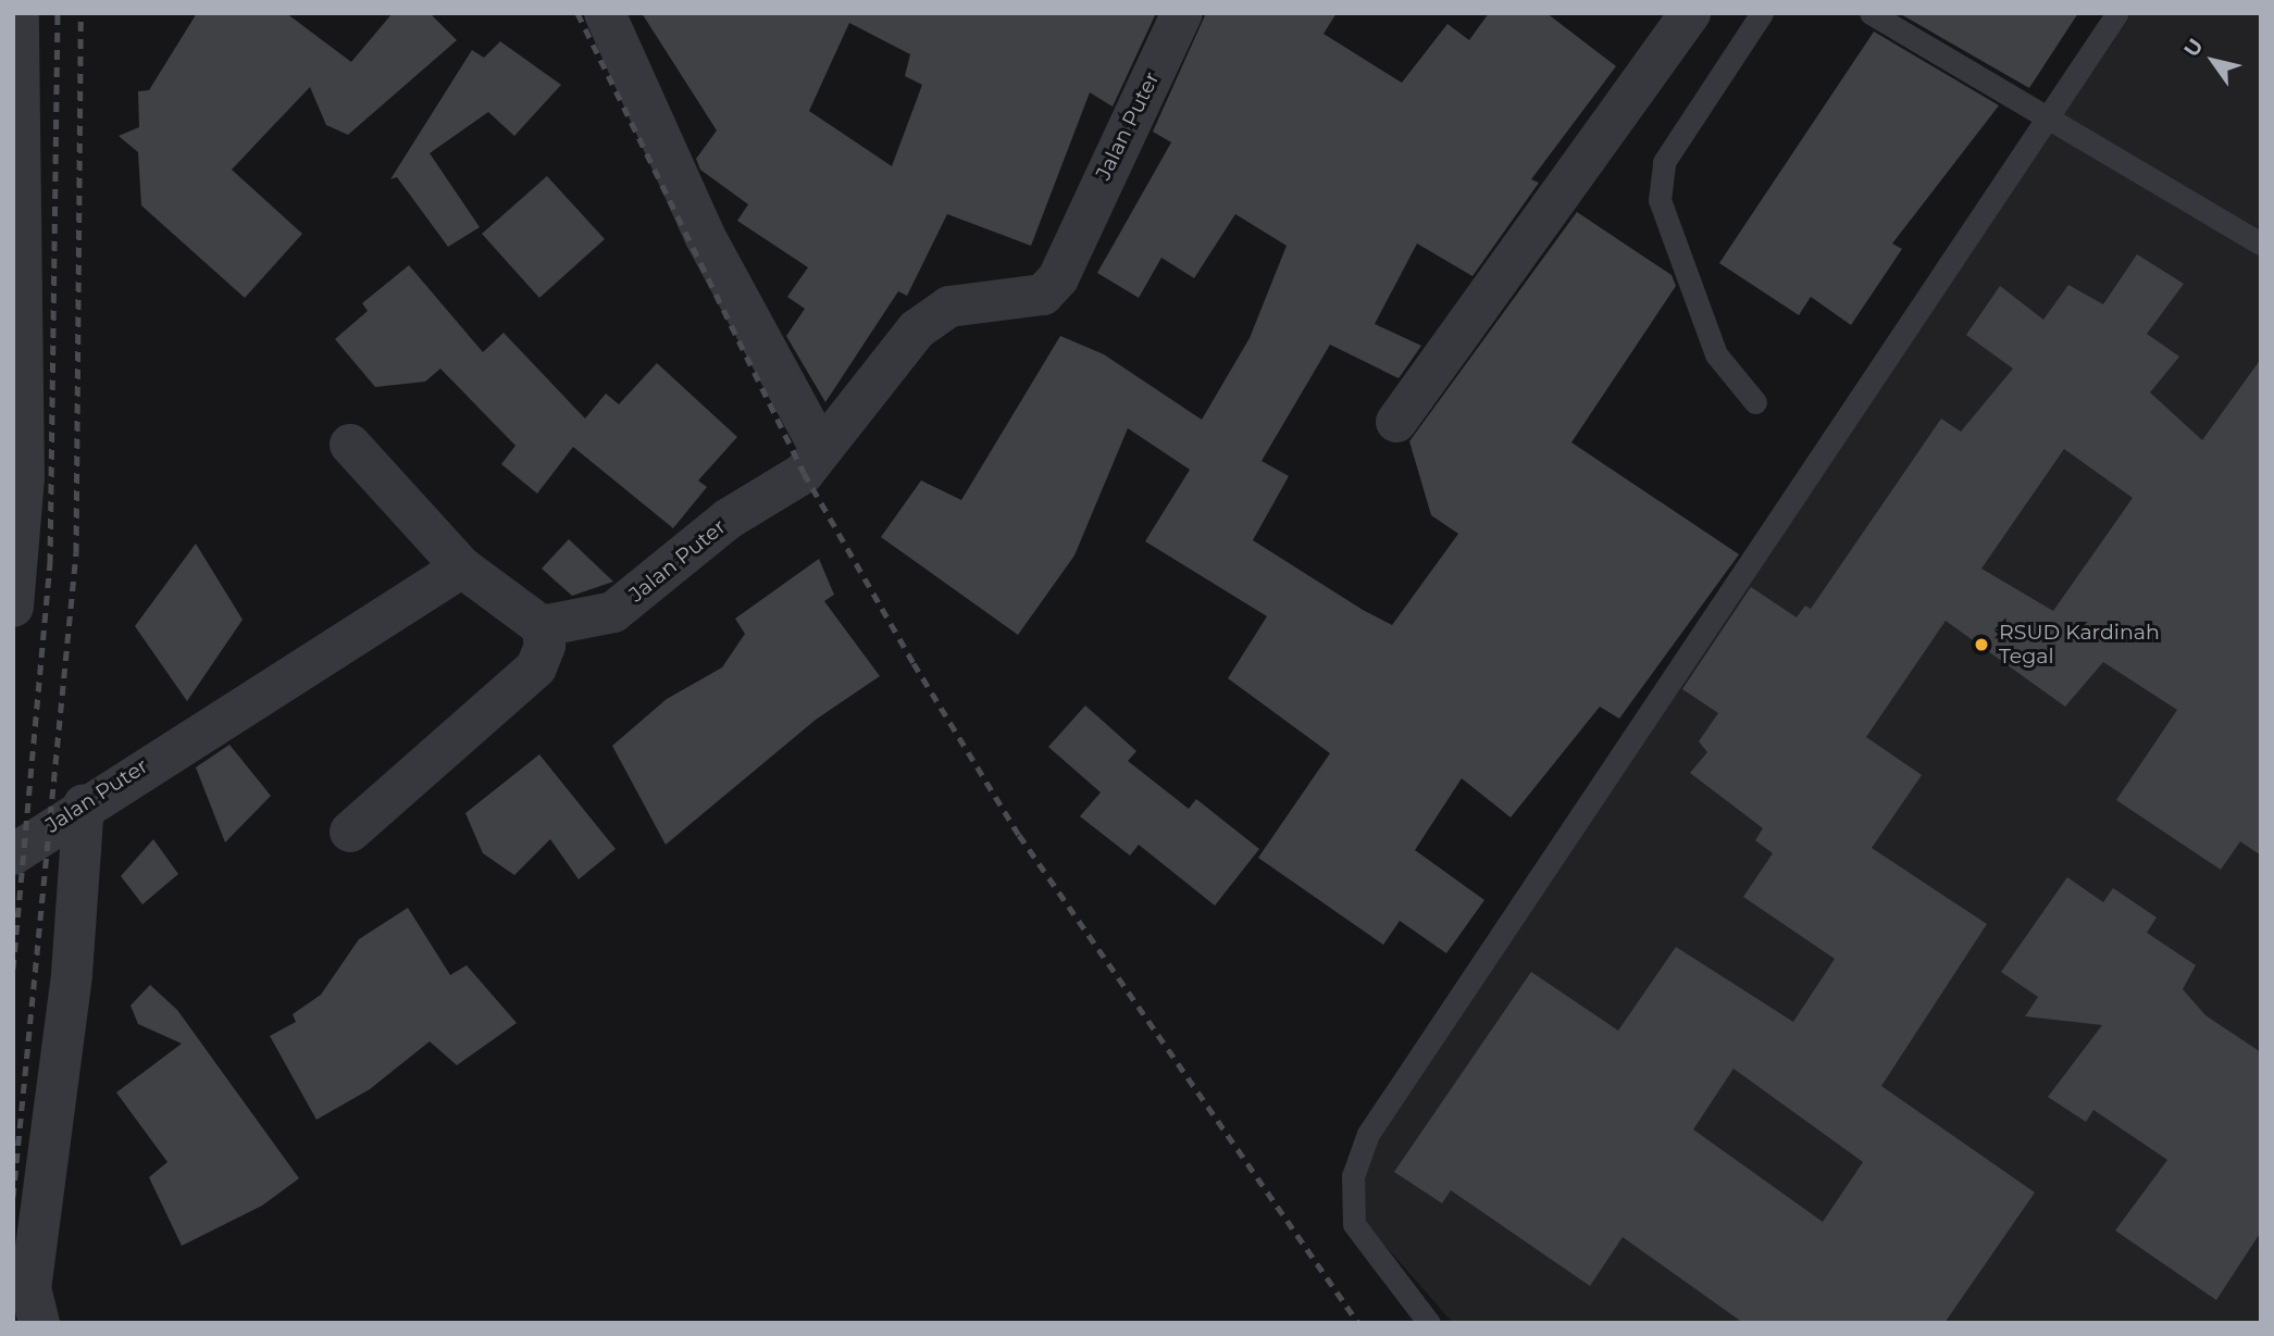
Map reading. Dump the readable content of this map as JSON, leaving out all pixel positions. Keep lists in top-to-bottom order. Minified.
{"streets":{"street":["Jalan Puter"]},"places":["RSUD Kardinah Tegal"],"north":"top left"}
